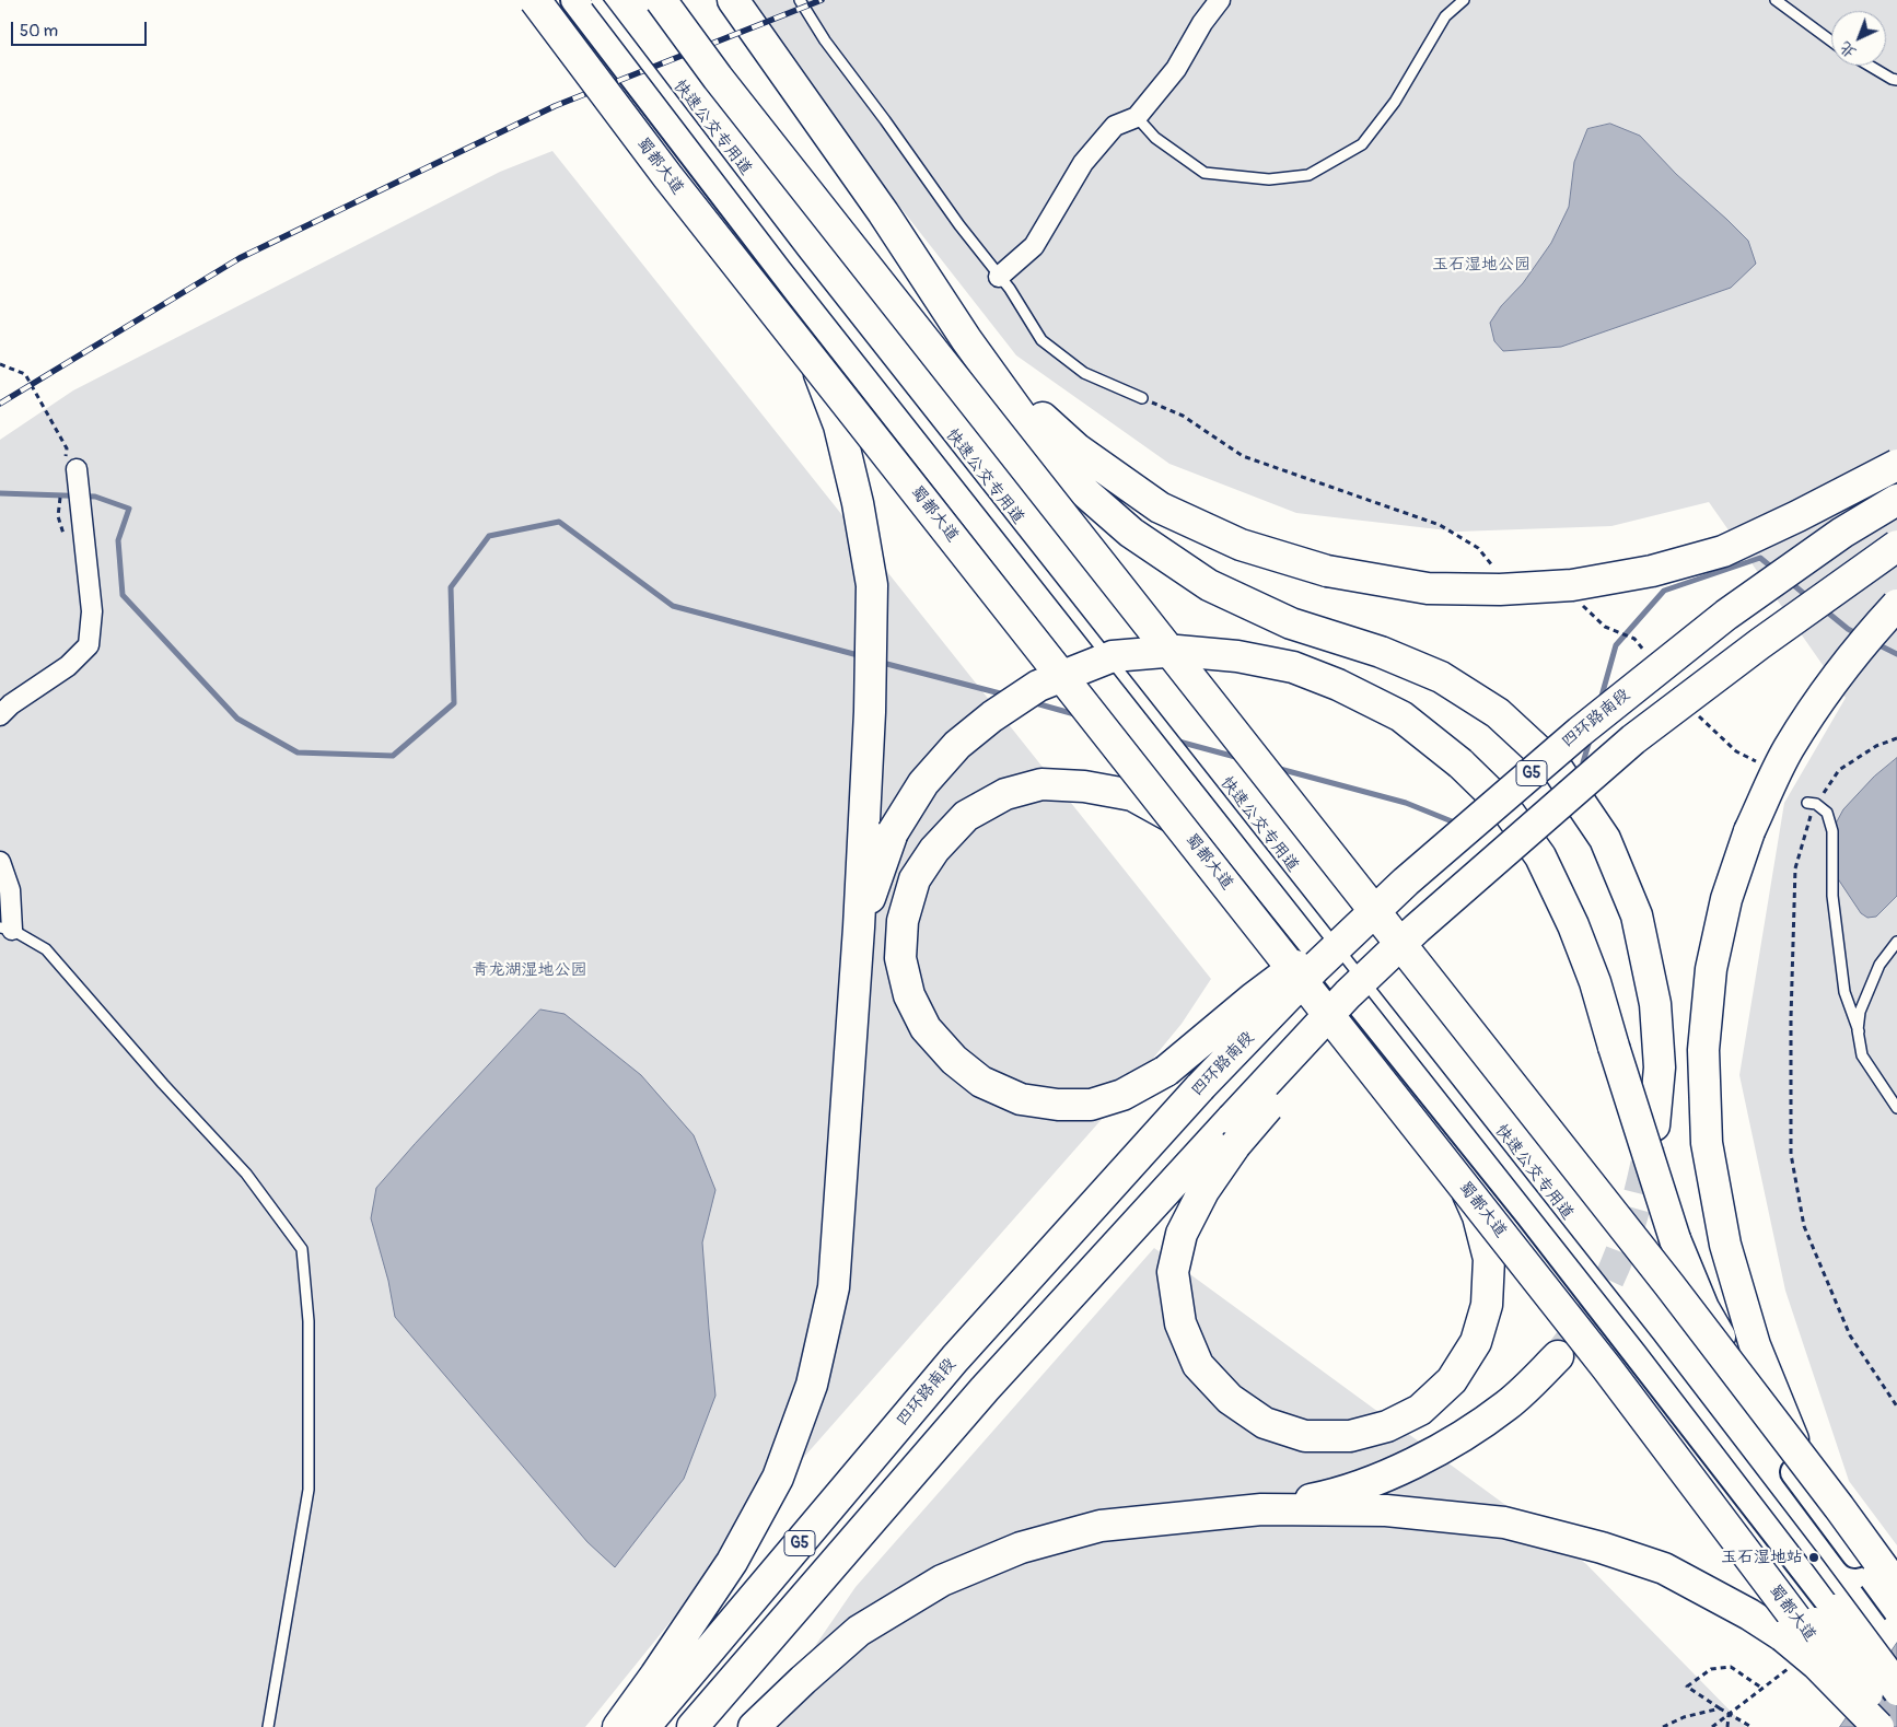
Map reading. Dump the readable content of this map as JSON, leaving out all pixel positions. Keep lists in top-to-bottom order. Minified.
{"streets":{"highway":["蜀都大道","四环路南段","G5"],"lane":["快速公交专用道"]},"parks":["玉石湿地公园","青龙湖湿地公园"],"places":["玉石湿地站"],"scale_bar":"50 m","north":"bottom left"}
